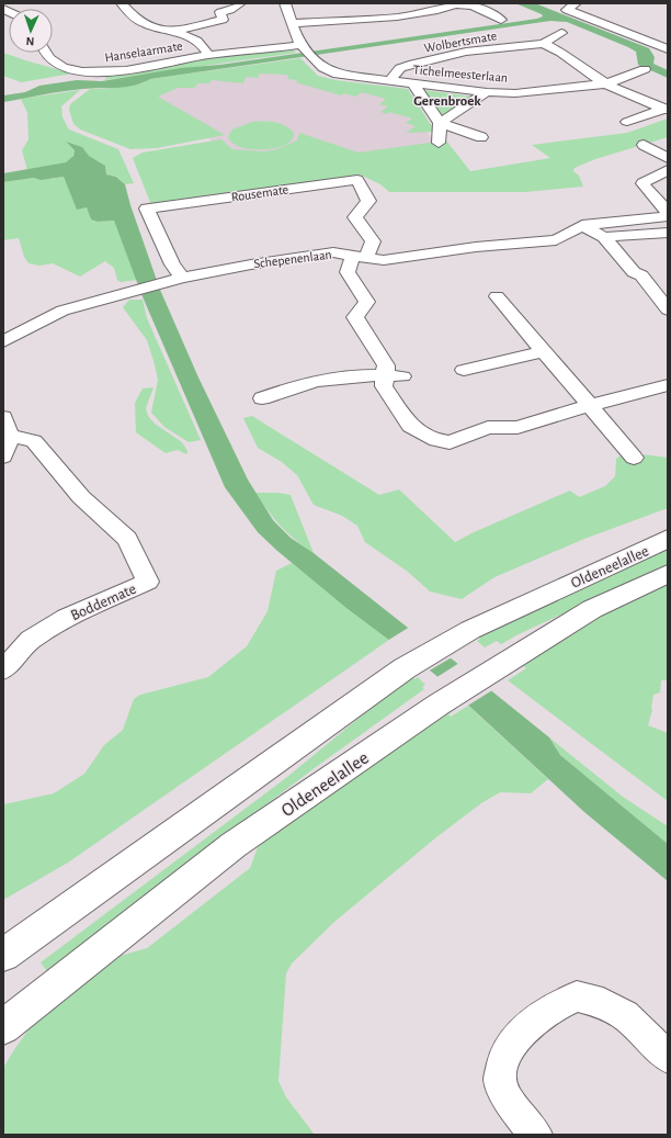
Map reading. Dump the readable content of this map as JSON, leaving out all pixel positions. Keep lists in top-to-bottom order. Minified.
{"streets":{"main road":["Oldeneelallee"],"street":["Wolbertsmate","Hanselaarmate","Tichelmeesterlaan","Rousemate","Schepenenlaan","Boddemate"]},"crossings":[["Wolbertsmate","Tichelmeesterlaan"],["Hanselaarmate","Tichelmeesterlaan"],["Rousemate","Schepenenlaan"]],"districts":["Gerenbroek"],"north":"bottom"}
